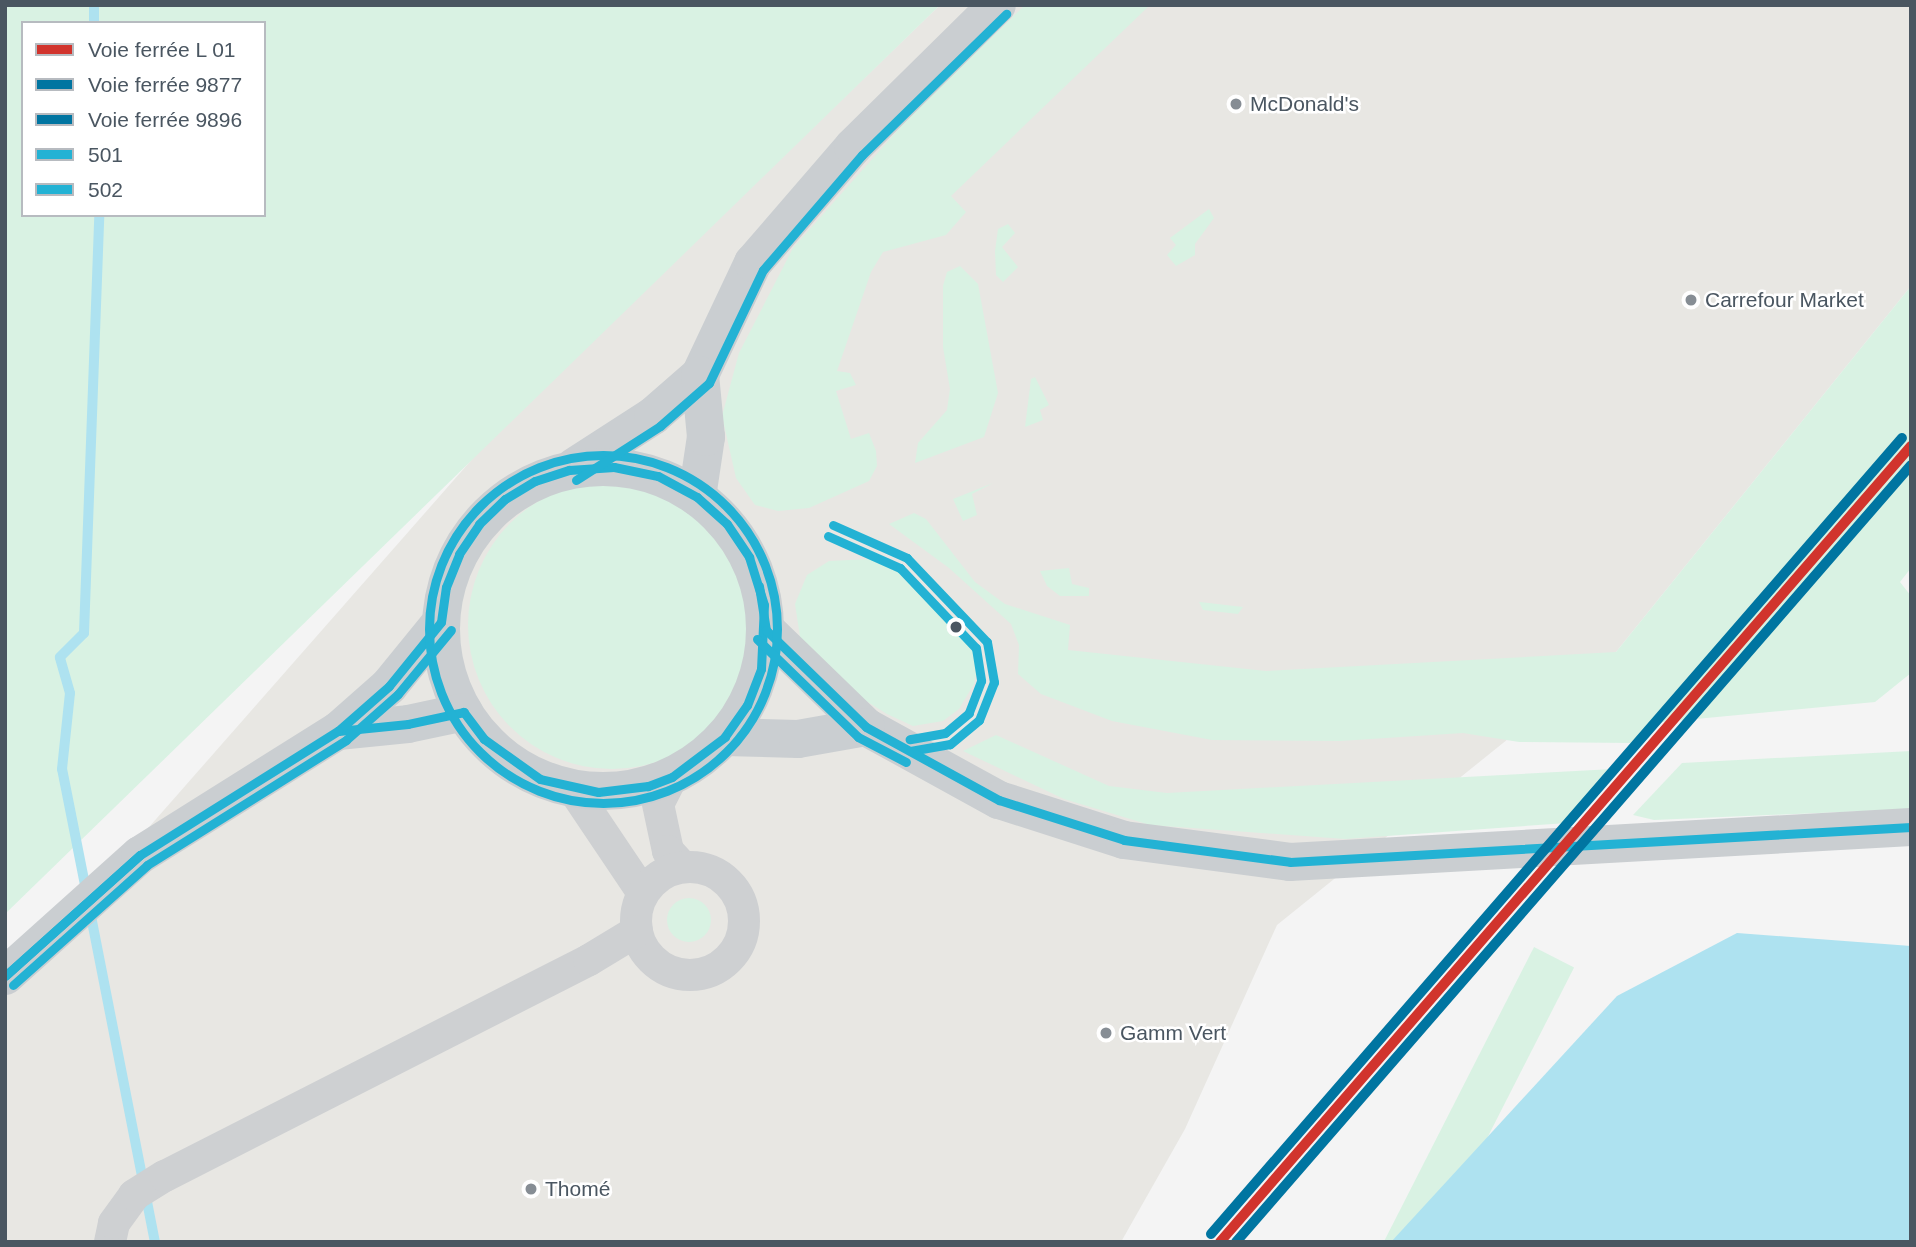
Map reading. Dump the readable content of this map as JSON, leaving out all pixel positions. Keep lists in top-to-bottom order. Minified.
{"places":["McDonald's","Carrefour Market","Gamm Vert","Thomé"],"lines":["transit line 502","rail line 9896","rail line 9877","transit line 501"],"legend":["Voie ferrée L 01","Voie ferrée 9877","Voie ferrée 9896","501","502"]}
